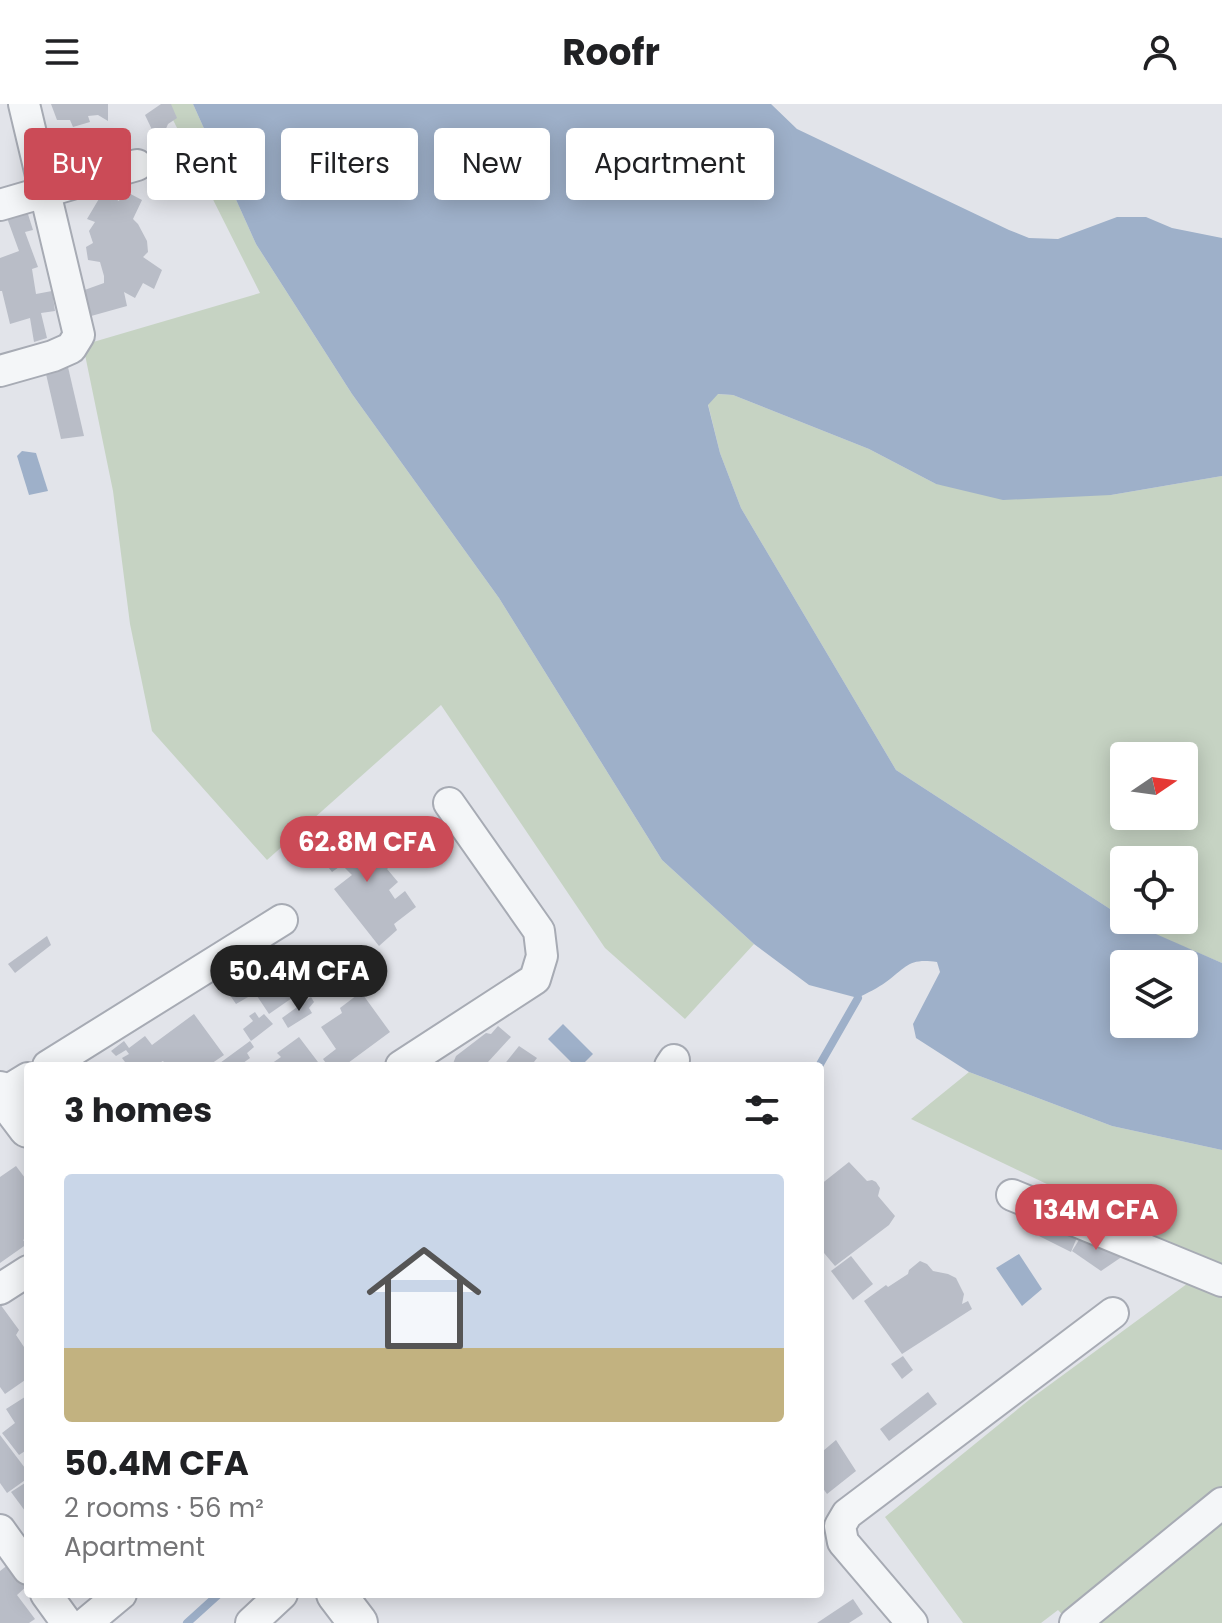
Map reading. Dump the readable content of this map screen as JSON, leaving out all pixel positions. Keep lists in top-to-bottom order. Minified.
{"north":"right","page":{"header":"Roofr","chip":["Buy","Rent","Filters","New","Apartment"],"price":["62.8M CFA","50.4M CFA","134M CFA"],"heading":"3 homes","list":[{"name":"50.4M CFA","note":"2 rooms · 56 m² · Apartment"}]}}
